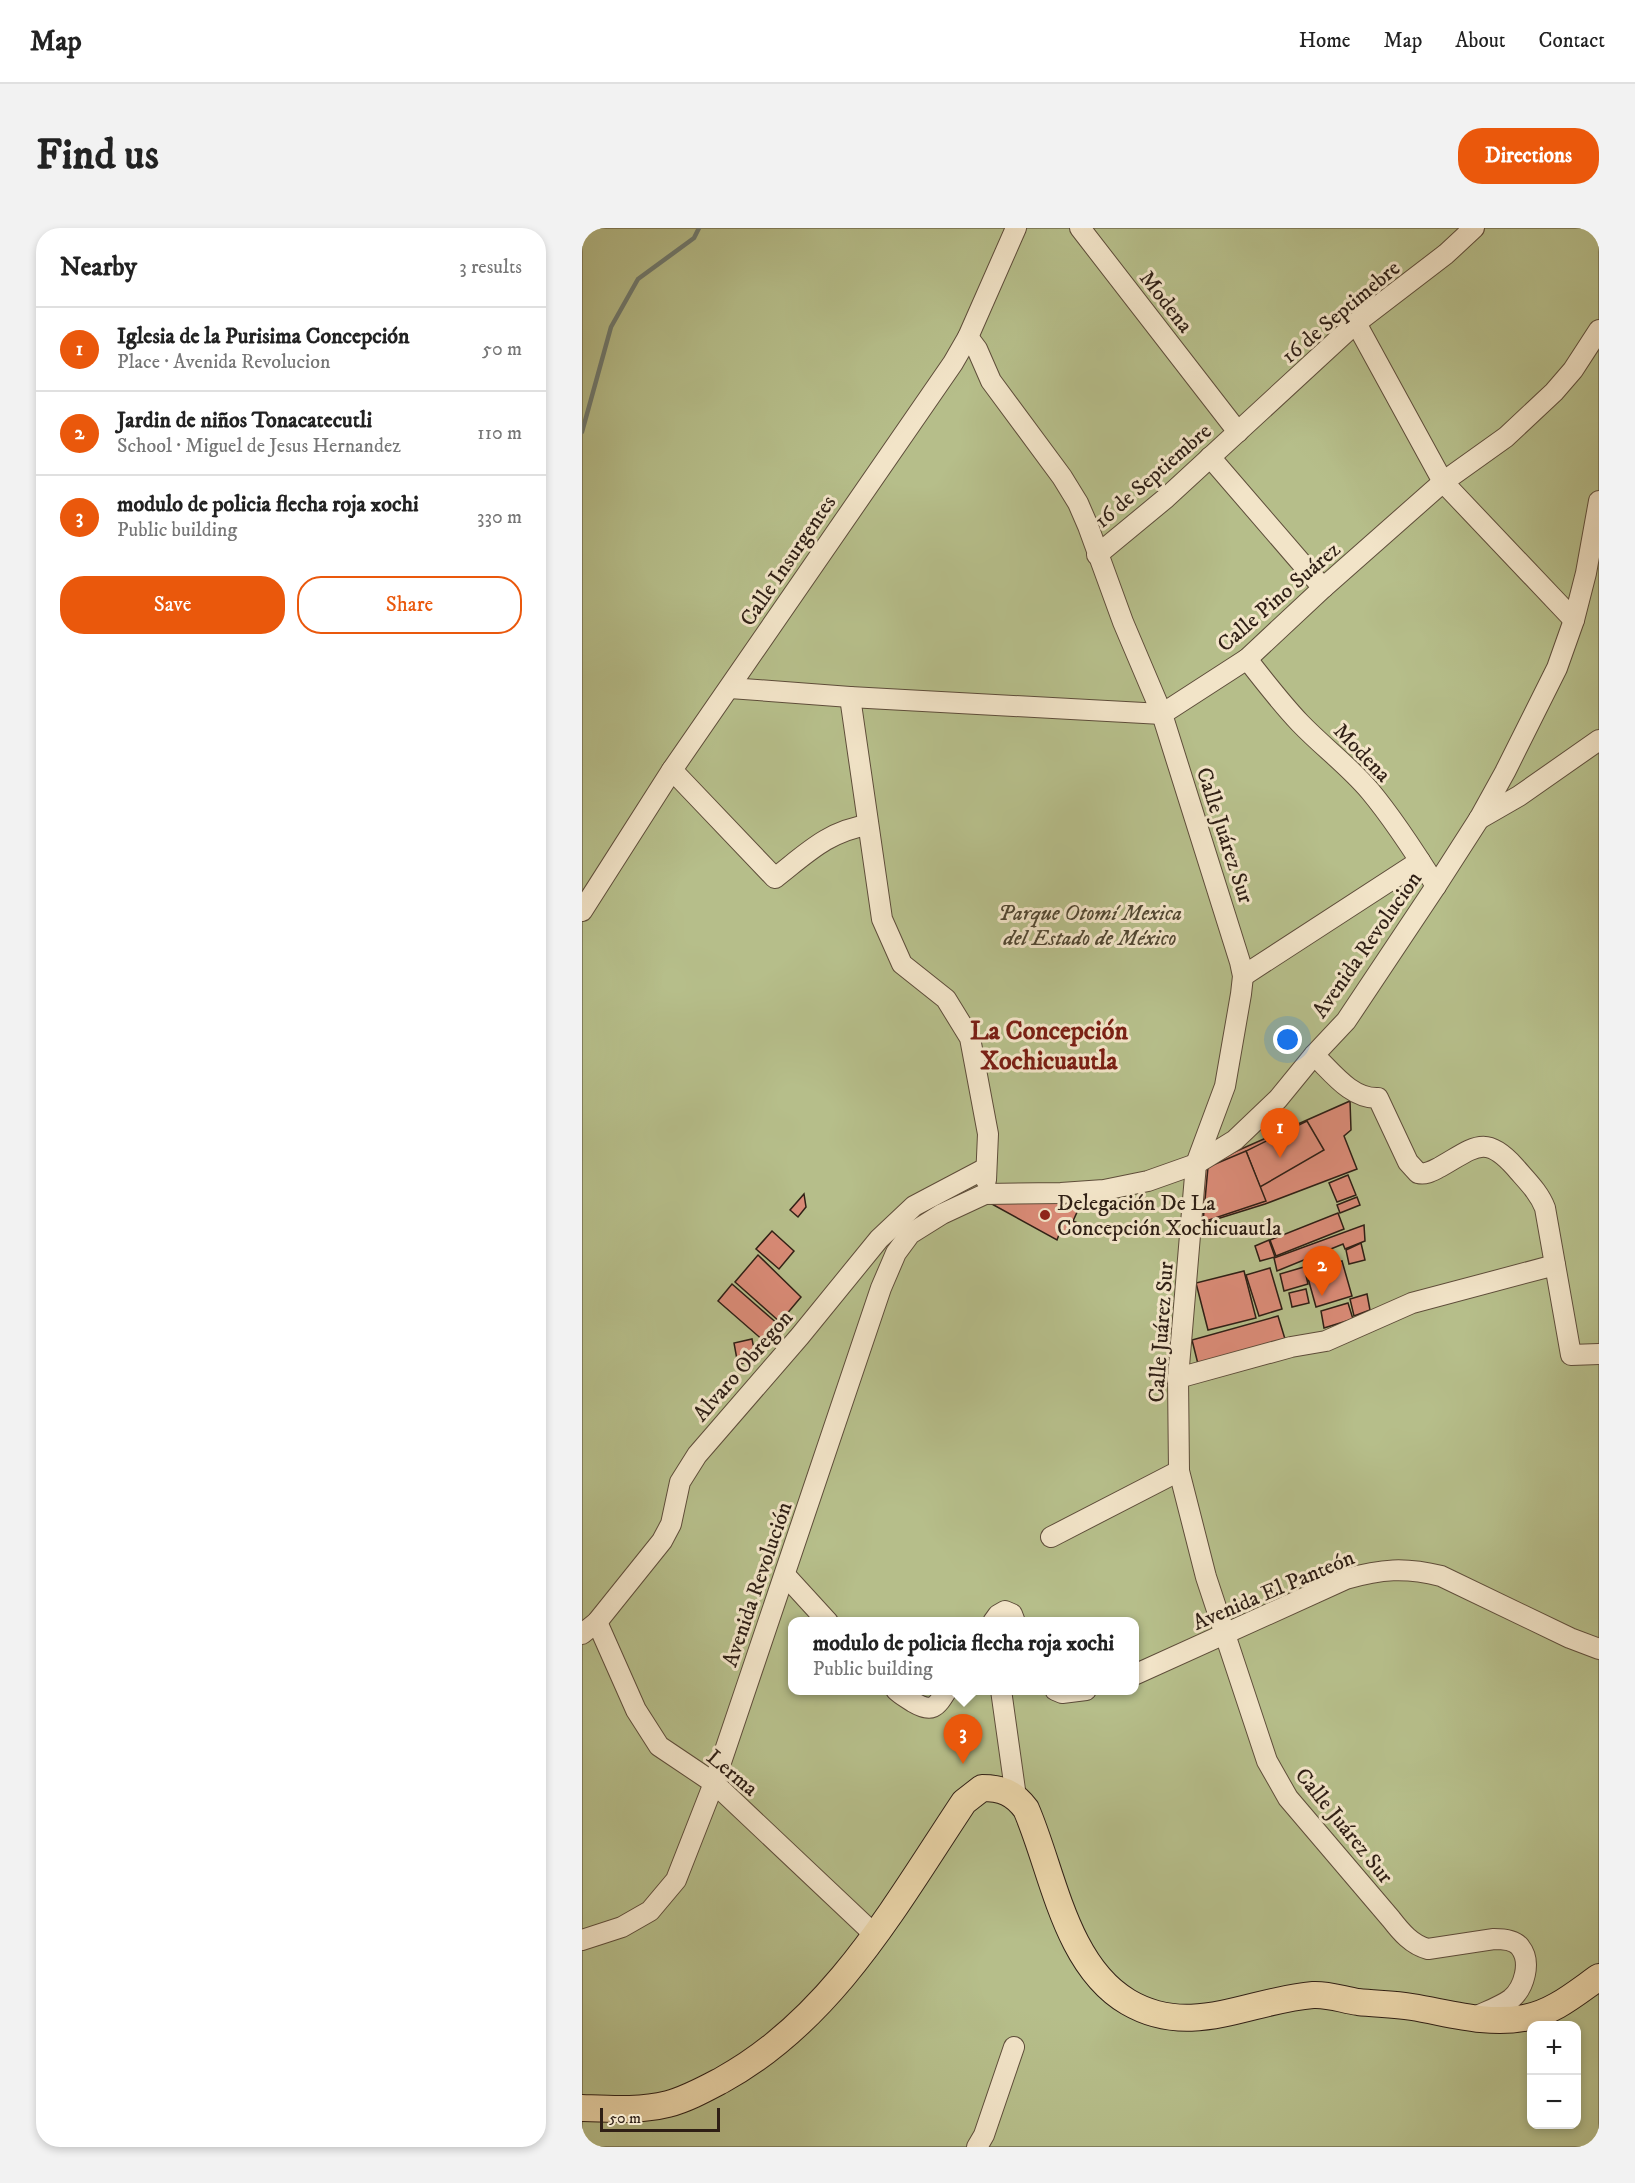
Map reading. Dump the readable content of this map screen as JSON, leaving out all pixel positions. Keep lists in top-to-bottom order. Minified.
{"streets":{"street":["Modena","16 de Septimebre","16 de Septiembre","Calle Insurgentes","Calle Pino Suárez","Calle Juárez Sur","Avenida Revolucion","Alvaro Obregon","Avenida Revolución","Avenida El Panteón","Lerma"]},"crossings":[["Modena","16 de Septimebre"],["Modena","16 de Septiembre"],["Modena","Calle Pino Suárez"],["Modena","Avenida Revolucion"],["16 de Septimebre","16 de Septiembre"],["16 de Septiembre","Calle Juárez Sur"],["Calle Insurgentes","Calle Juárez Sur"],["Calle Pino Suárez","Calle Juárez Sur"],["Calle Juárez Sur","Avenida Revolucion"],["Calle Juárez Sur","Avenida El Panteón"],["Avenida Revolucion","Avenida Revolución"],["Alvaro Obregon","Lerma"],["Avenida Revolución","Lerma"]],"districts":["La Concepción Xochicuautla"],"parks":["Parque Otomí Mexica del Estado de México"],"places":["Delegación De La Concepción Xochicuautla"],"scale_bar":"50 m","page":{"header":"Map","nav":["Home","Map","About","Contact"],"buttons":["Directions",["Save","Share"]],"title":"Find us","heading":["Nearby","3 results"],"list":[{"mark":"1","name":"Iglesia de la Purisima Concepción","note":"Place · Avenida Revolucion","value":"50 m"},{"mark":"2","name":"Jardin de niños Tonacatecutli","note":"School · Miguel de Jesus Hernandez","value":"110 m"},{"mark":"3","name":"modulo de policia flecha roja xochi","note":"Public building","value":"330 m"}],"pins":["1","2","3"],"popup":["modulo de policia flecha roja xochi","Public building"],"map_buttons":["+","−"],"scale":"50 m"}}
